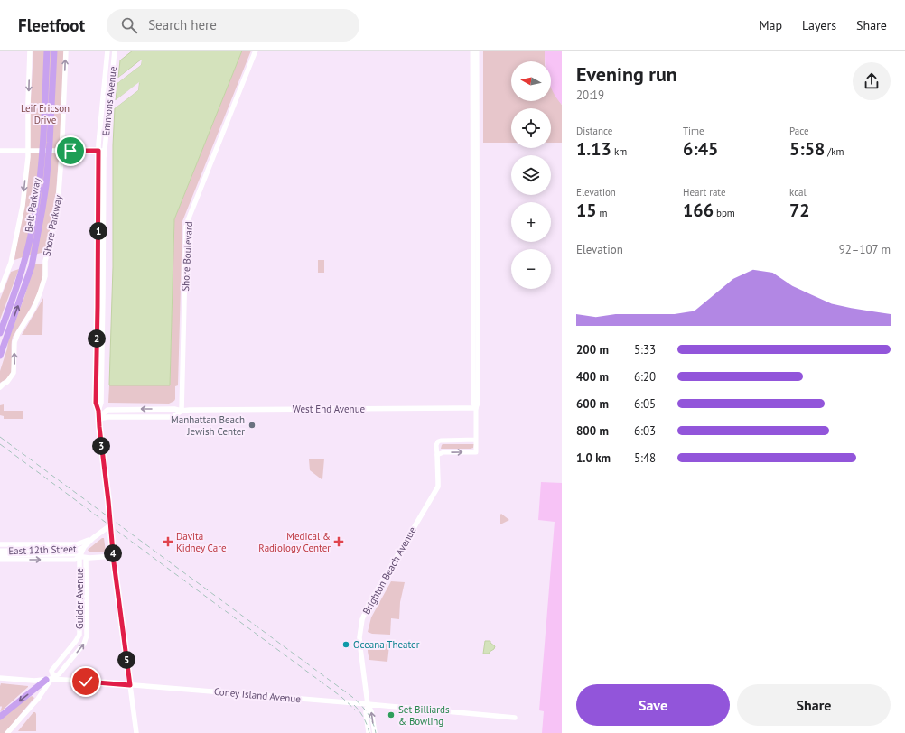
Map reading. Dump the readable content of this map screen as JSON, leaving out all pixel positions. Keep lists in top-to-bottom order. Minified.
{"streets":{"highway":["Belt Parkway"],"main road":["Emmons Avenue","Shore Parkway","Shore Boulevard","West End Avenue","East 12th Street","Brighton Beach Avenue","Guider Avenue","Coney Island Avenue"]},"crossings":[["Emmons Avenue","East 12th Street"],["Emmons Avenue","Guider Avenue"],["Emmons Avenue","Coney Island Avenue"],["Shore Boulevard","West End Avenue"],["East 12th Street","Guider Avenue"],["Brighton Beach Avenue","Coney Island Avenue"],["Guider Avenue","Coney Island Avenue"]],"parks":["Leif Ericson Drive"],"places":{"other":["Manhattan Beach Jewish Center","Oceana Theater","Set Billiards & Bowling"],"health":["Davita Kidney Care","Medical & Radiology Center"]},"north":"left","page":{"header":"Fleetfoot","search":"Search here","nav":["Map","Layers","Share"],"heading":["Evening run","20:19"],"map_buttons":["+","−"],"stats":[["Distance","1.13 km"],["Time","6:45"],["Pace","5:58 /km"],["Elevation","15 m"],["Heart rate","166 bpm"],["kcal","72"]],"pins":["1","2","3","4","5"],"chart":["Elevation","92–107 m"],"list":[{"name":"200 m","note":"5:33"},{"name":"400 m","note":"6:20"},{"name":"600 m","note":"6:05"},{"name":"800 m","note":"6:03"},{"name":"1.0 km","note":"5:48"}],"buttons":["Save","Share"]}}
